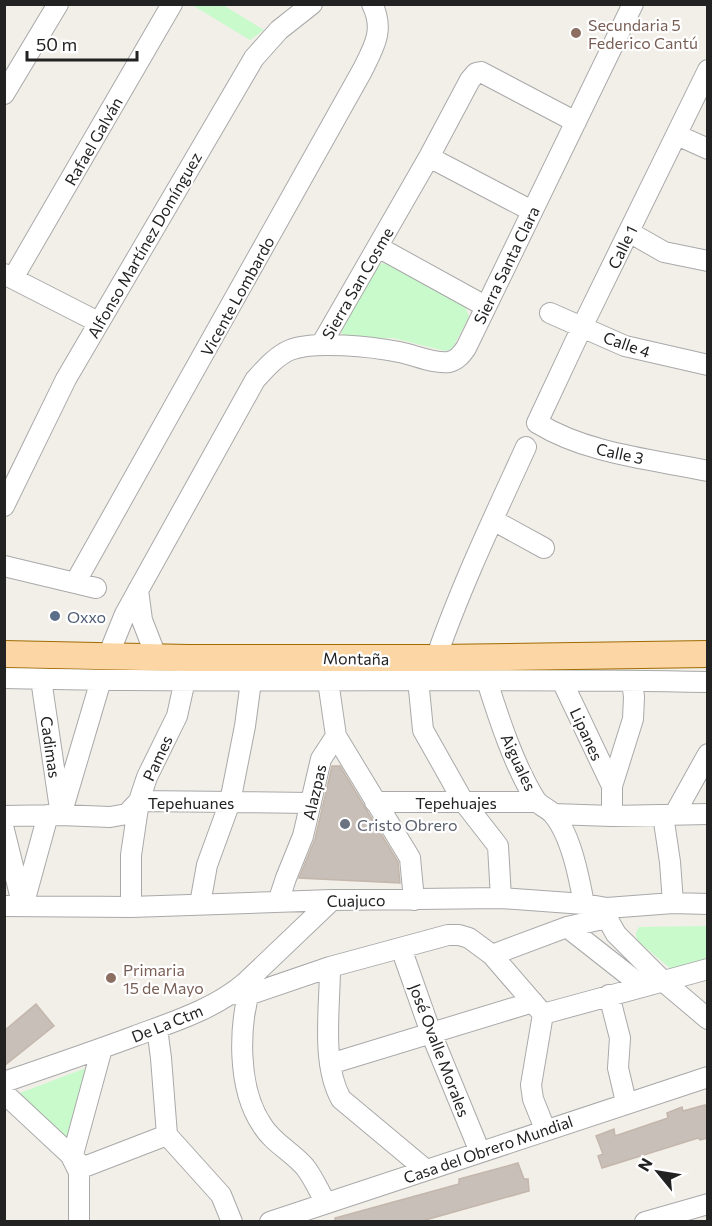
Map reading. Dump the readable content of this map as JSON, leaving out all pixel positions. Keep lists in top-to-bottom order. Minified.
{"streets":{"main road":["Montaña"],"street":["Rafael Galván","Alfonso Martínez Domínguez","Calle 1","Sierra Santa Clara","Sierra San Cosme","Vicente Lombardo","Calle 4","Calle 3","Lipanes","Cadimas","Pames","Aiguales","Alazpas","Tepehuanes","Tepehuajes","Cuajuco","De La Ctm","José Ovalle Morales","Casa del Obrero Mundial"]},"crossings":[["Calle 1","Calle 4"],["Calle 1","Calle 3"],["Sierra Santa Clara","Sierra San Cosme"],["Sierra San Cosme","Montaña"],["Montaña","Lipanes"],["Montaña","Cadimas"],["Montaña","Pames"],["Montaña","Aiguales"],["Cadimas","Tepehuanes"],["Cadimas","Cuajuco"],["Pames","Tepehuanes"],["Pames","Cuajuco"],["Aiguales","Tepehuajes"],["Aiguales","Cuajuco"],["Alazpas","Tepehuanes"],["Alazpas","Cuajuco"],["Cuajuco","De La Ctm"],["José Ovalle Morales","Casa del Obrero Mundial"]],"places":["Secundaria 5 Federico Cantú","Oxxo","Cristo Obrero","Primaria 15 de Mayo"],"scale_bar":"50 m","north":"top left"}
